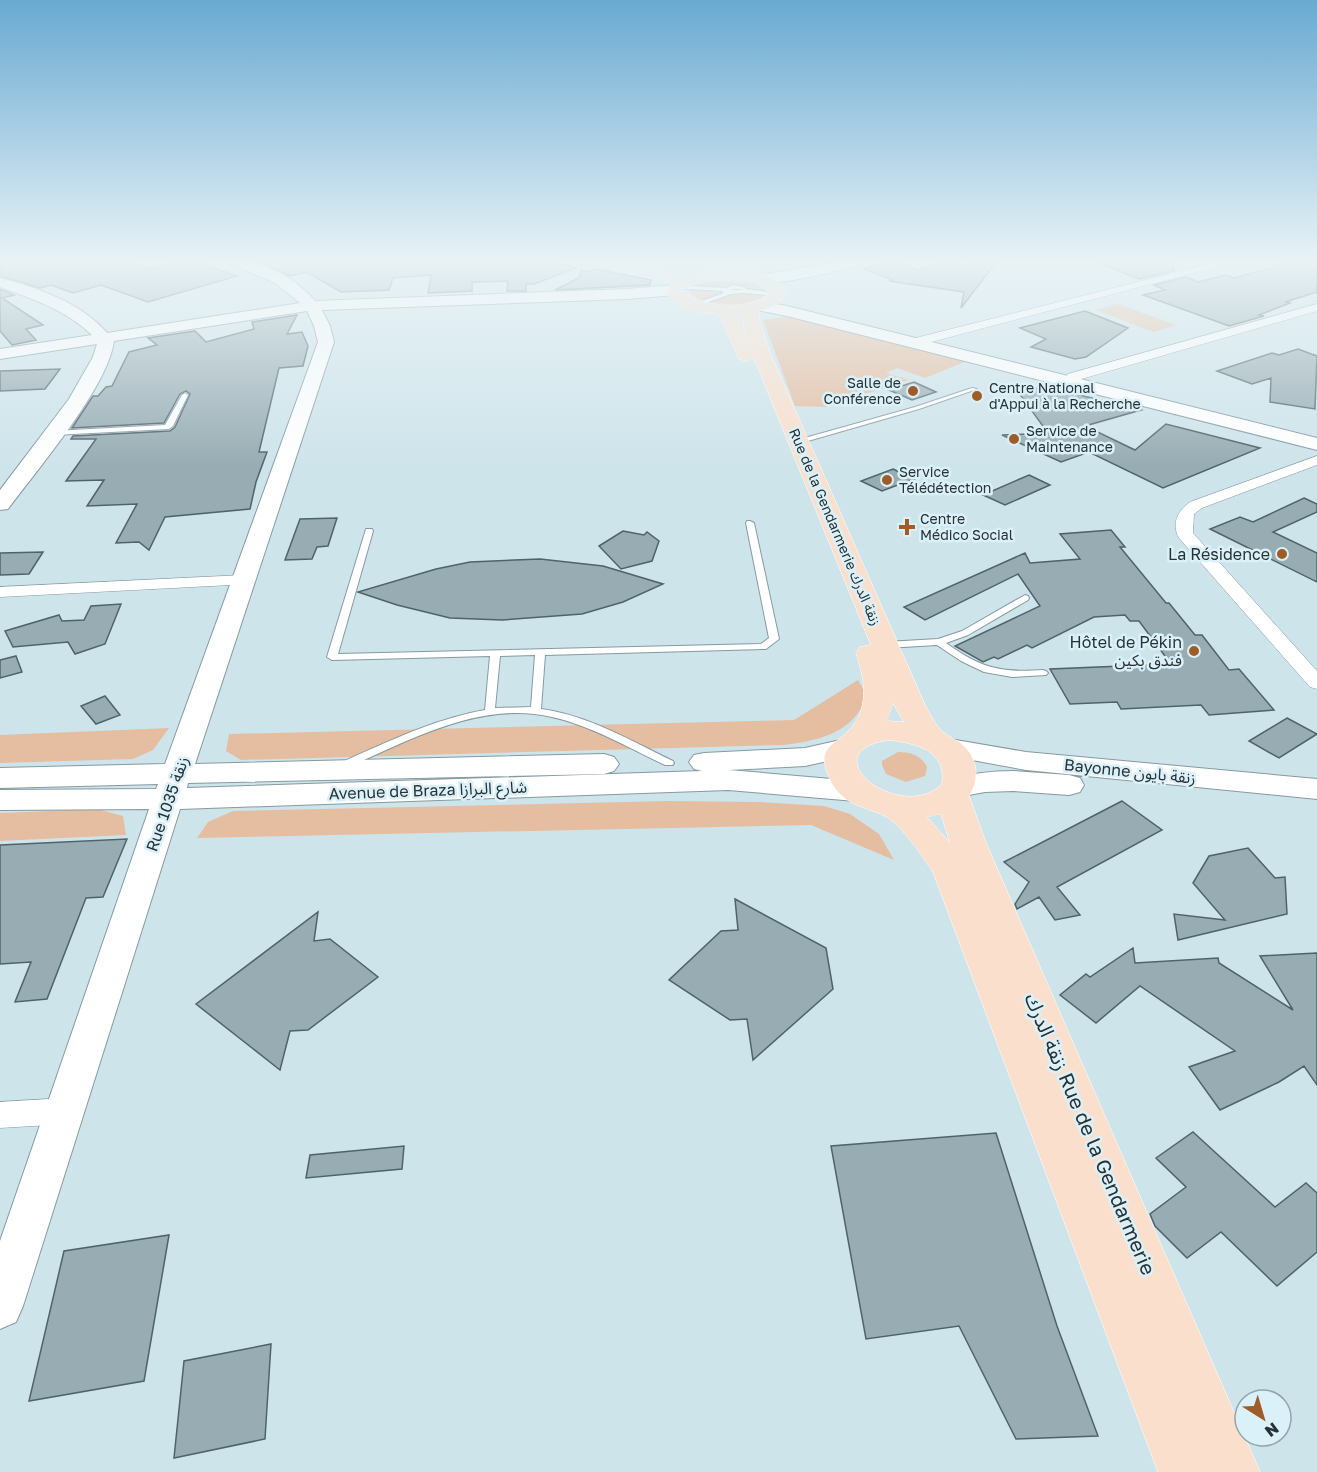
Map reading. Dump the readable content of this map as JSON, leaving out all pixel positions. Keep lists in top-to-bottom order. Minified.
{"streets":{"main road":["Rue de la Gendarmerie زنقة الدرك","Bayonne زنقة بايون","Avenue de Braza شارع البرازا","Rue 1035 زنقة","زنقة الدرك Rue de la Gendarmerie"]},"crossings":[["Rue de la Gendarmerie زنقة الدرك","Bayonne زنقة بايون"],["Rue de la Gendarmerie زنقة الدرك","Avenue de Braza شارع البرازا"],["Rue de la Gendarmerie زنقة الدرك","زنقة الدرك Rue de la Gendarmerie"],["Bayonne زنقة بايون","Avenue de Braza شارع البرازا"],["Bayonne زنقة بايون","زنقة الدرك Rue de la Gendarmerie"],["Avenue de Braza شارع البرازا","Rue 1035 زنقة"],["Avenue de Braza شارع البرازا","زنقة الدرك Rue de la Gendarmerie"]],"places":{"other":["Salle de Conférence","Centre National d'Appui à la Recherche","Service de Maintenance","Service Télédétection","La Résidence","Hôtel de Pékin فندق بكين"],"health":["Centre Médico Social"]},"north":"bottom right"}
